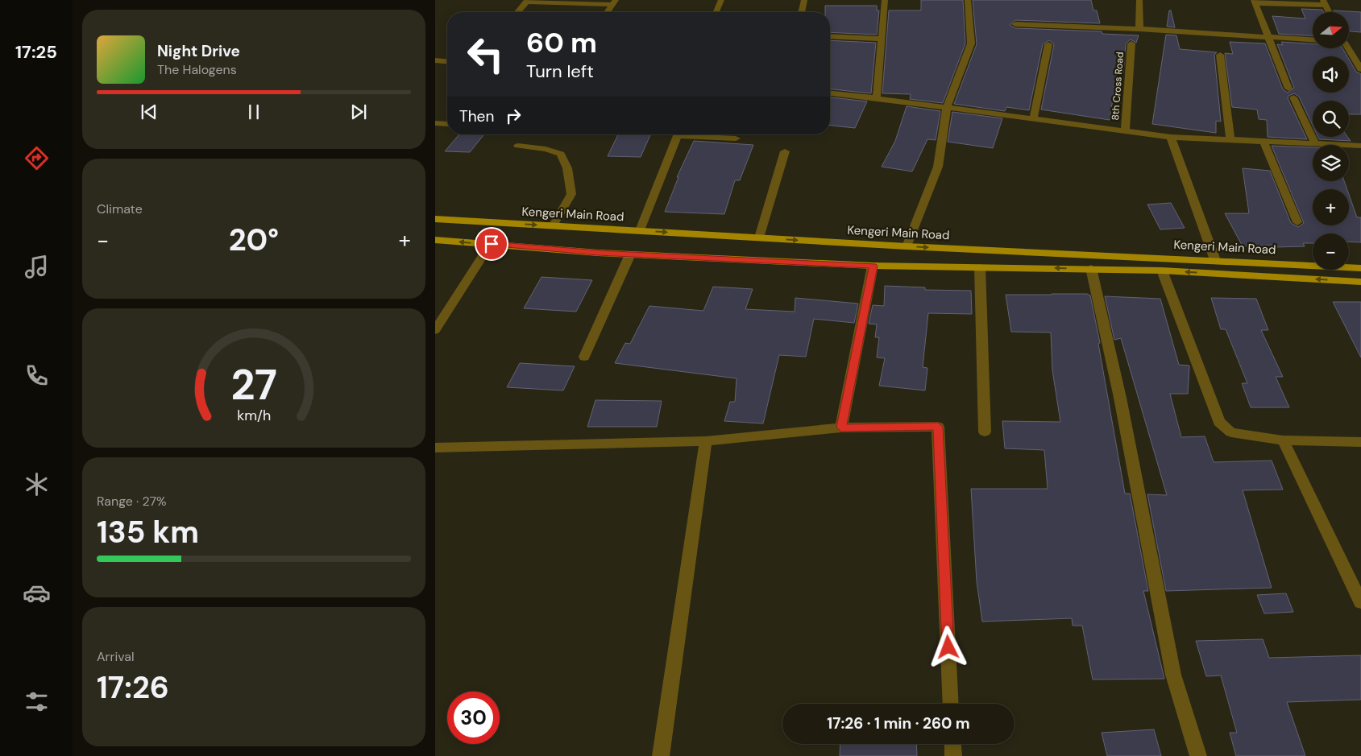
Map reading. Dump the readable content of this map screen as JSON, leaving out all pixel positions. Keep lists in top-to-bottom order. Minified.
{"streets":{"main road":["Kengeri Main Road"],"street":["8th Cross Road"]},"north":"right","page":{"tabs":"17:25","map_buttons":["+","−"],"turn":["60 m","Turn left"],"song":["Night Drive","The Halogens"],"then":"Then","tile":["Climate",["Range · 27%","135 km"],["Arrival","17:26"]],"heat":["−","20°","+"],"limit":"30","trip":"17:26 · 1 min · 260 m","gauge":["27","km/h"]}}
